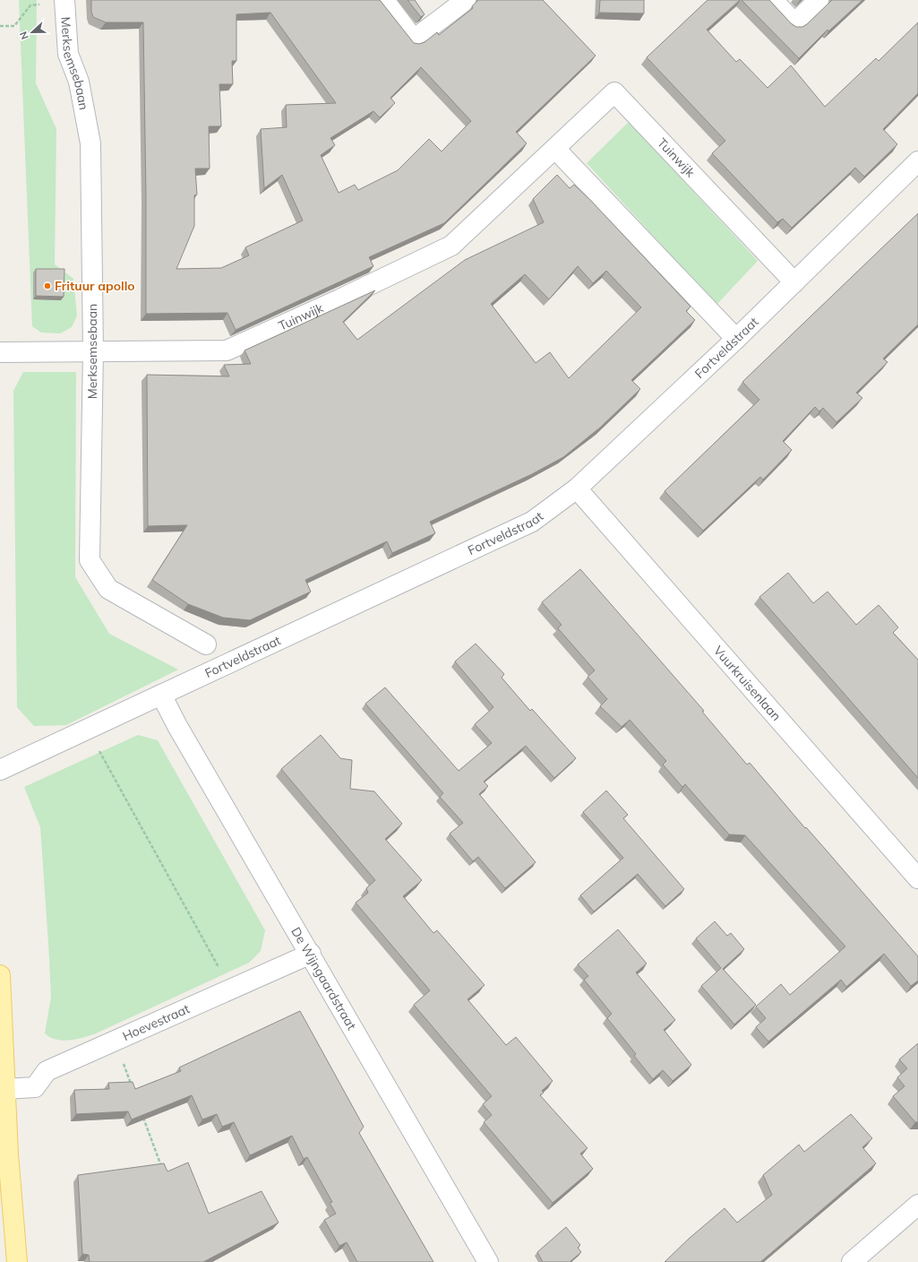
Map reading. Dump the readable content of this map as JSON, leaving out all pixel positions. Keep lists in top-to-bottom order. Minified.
{"streets":{"street":["Merksemsebaan","Tuinwijk","Fortveldstraat","Vuurkruisenlaan","De Wijngaardstraat","Hoevestraat"]},"crossings":[["Merksemsebaan","Tuinwijk"],["Tuinwijk","Fortveldstraat"],["Fortveldstraat","Vuurkruisenlaan"],["Fortveldstraat","De Wijngaardstraat"],["De Wijngaardstraat","Hoevestraat"]],"places":["Frituur apollo"],"north":"left"}
